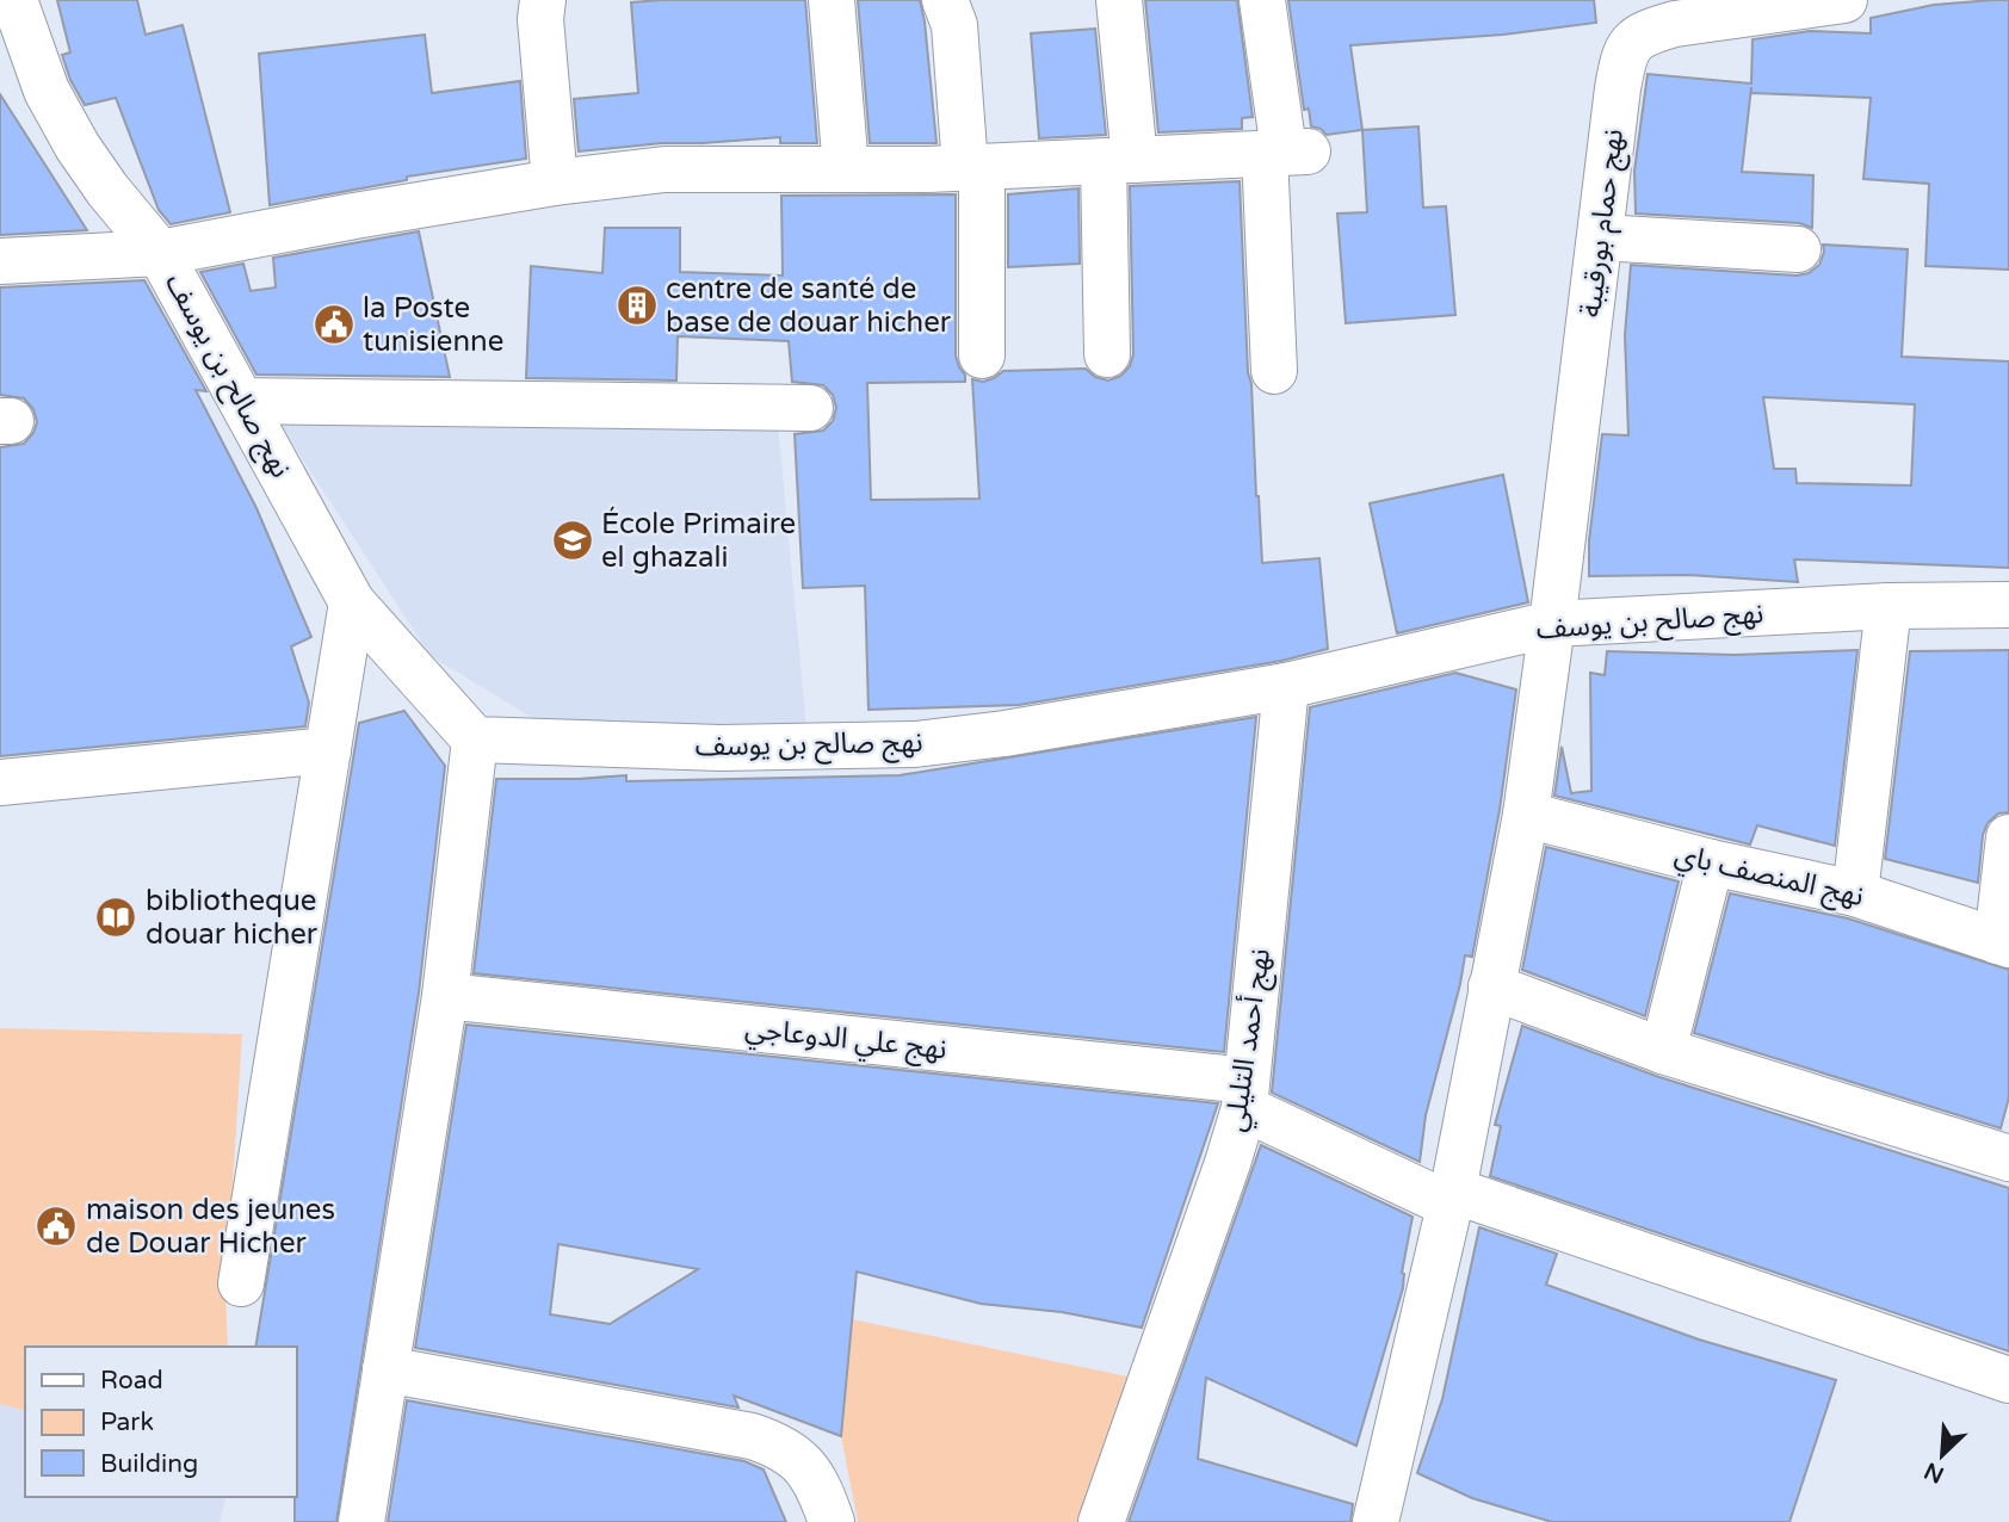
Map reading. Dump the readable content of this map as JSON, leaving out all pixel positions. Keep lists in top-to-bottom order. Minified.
{"streets":{"street":["نهج حمام بورقيبة","نهج صالح بن يوسف","نهج المنصف باي","نهج علي الدوعاجي","نهج أحمد التليلي"]},"crossings":[["نهج حمام بورقيبة","نهج صالح بن يوسف"],["نهج حمام بورقيبة","نهج المنصف باي"],["نهج حمام بورقيبة","نهج علي الدوعاجي"],["نهج صالح بن يوسف","نهج أحمد التليلي"],["نهج علي الدوعاجي","نهج أحمد التليلي"]],"places":{"building":["centre de santé de base de douar hicher"],"public building":["la Poste tunisienne","maison des jeunes de Douar Hicher"],"school or university":["École Primaire el ghazali"],"library":["bibliotheque douar hicher"]},"legend":["Road","Park","Building"],"north":"bottom left"}
